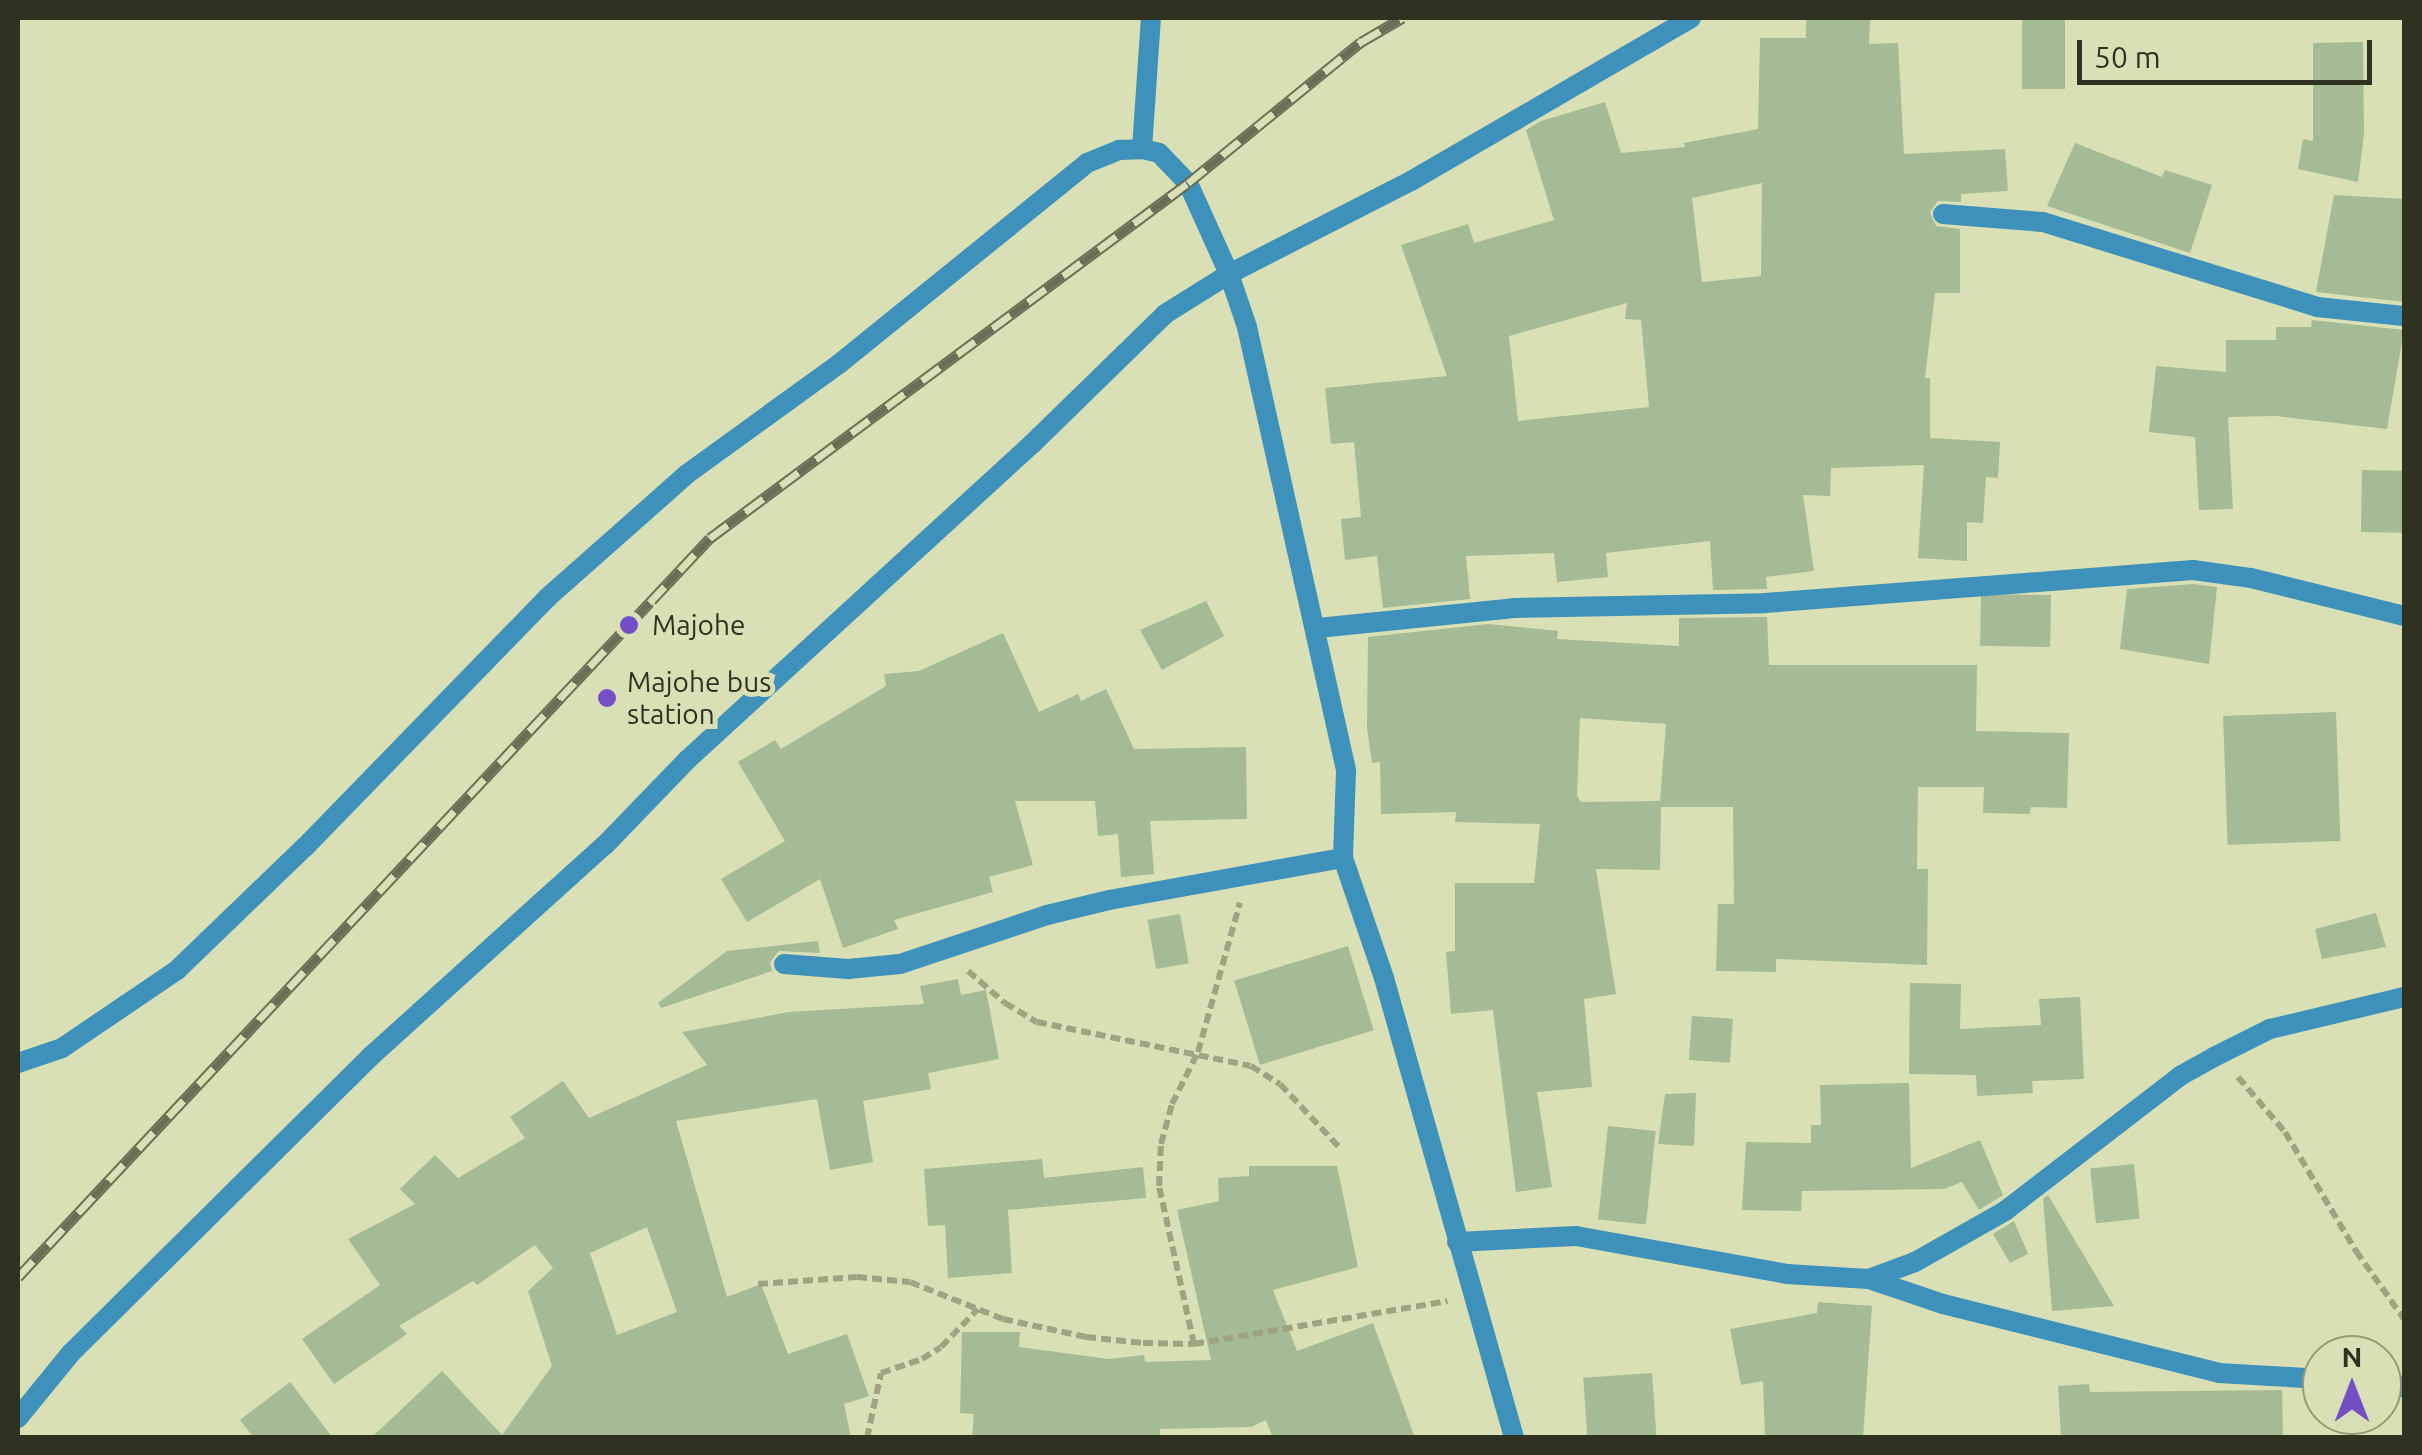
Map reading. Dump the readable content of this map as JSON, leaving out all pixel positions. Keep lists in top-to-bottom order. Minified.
{"places":["Majohe","Majohe bus station"],"scale_bar":"50 m","north":"top"}
